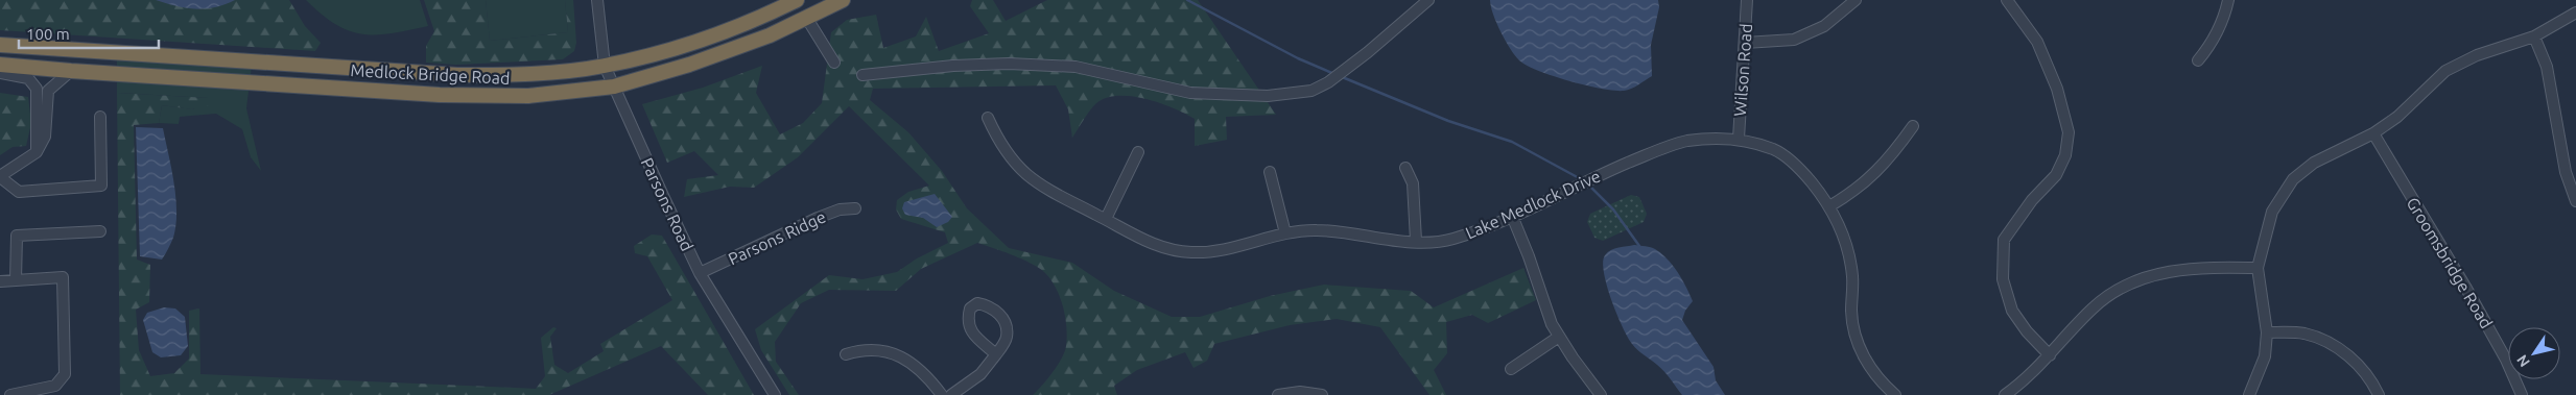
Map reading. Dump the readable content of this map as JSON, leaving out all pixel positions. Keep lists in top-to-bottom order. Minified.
{"streets":{"highway":["Medlock Bridge Road"],"street":["Wilson Road","Parsons Road","Lake Medlock Drive","Parsons Ridge","Groomsbridge Road"]},"crossings":[["Wilson Road","Lake Medlock Drive"],["Medlock Bridge Road","Parsons Road"],["Parsons Road","Parsons Ridge"]],"scale_bar":"100 m","north":"bottom left"}
